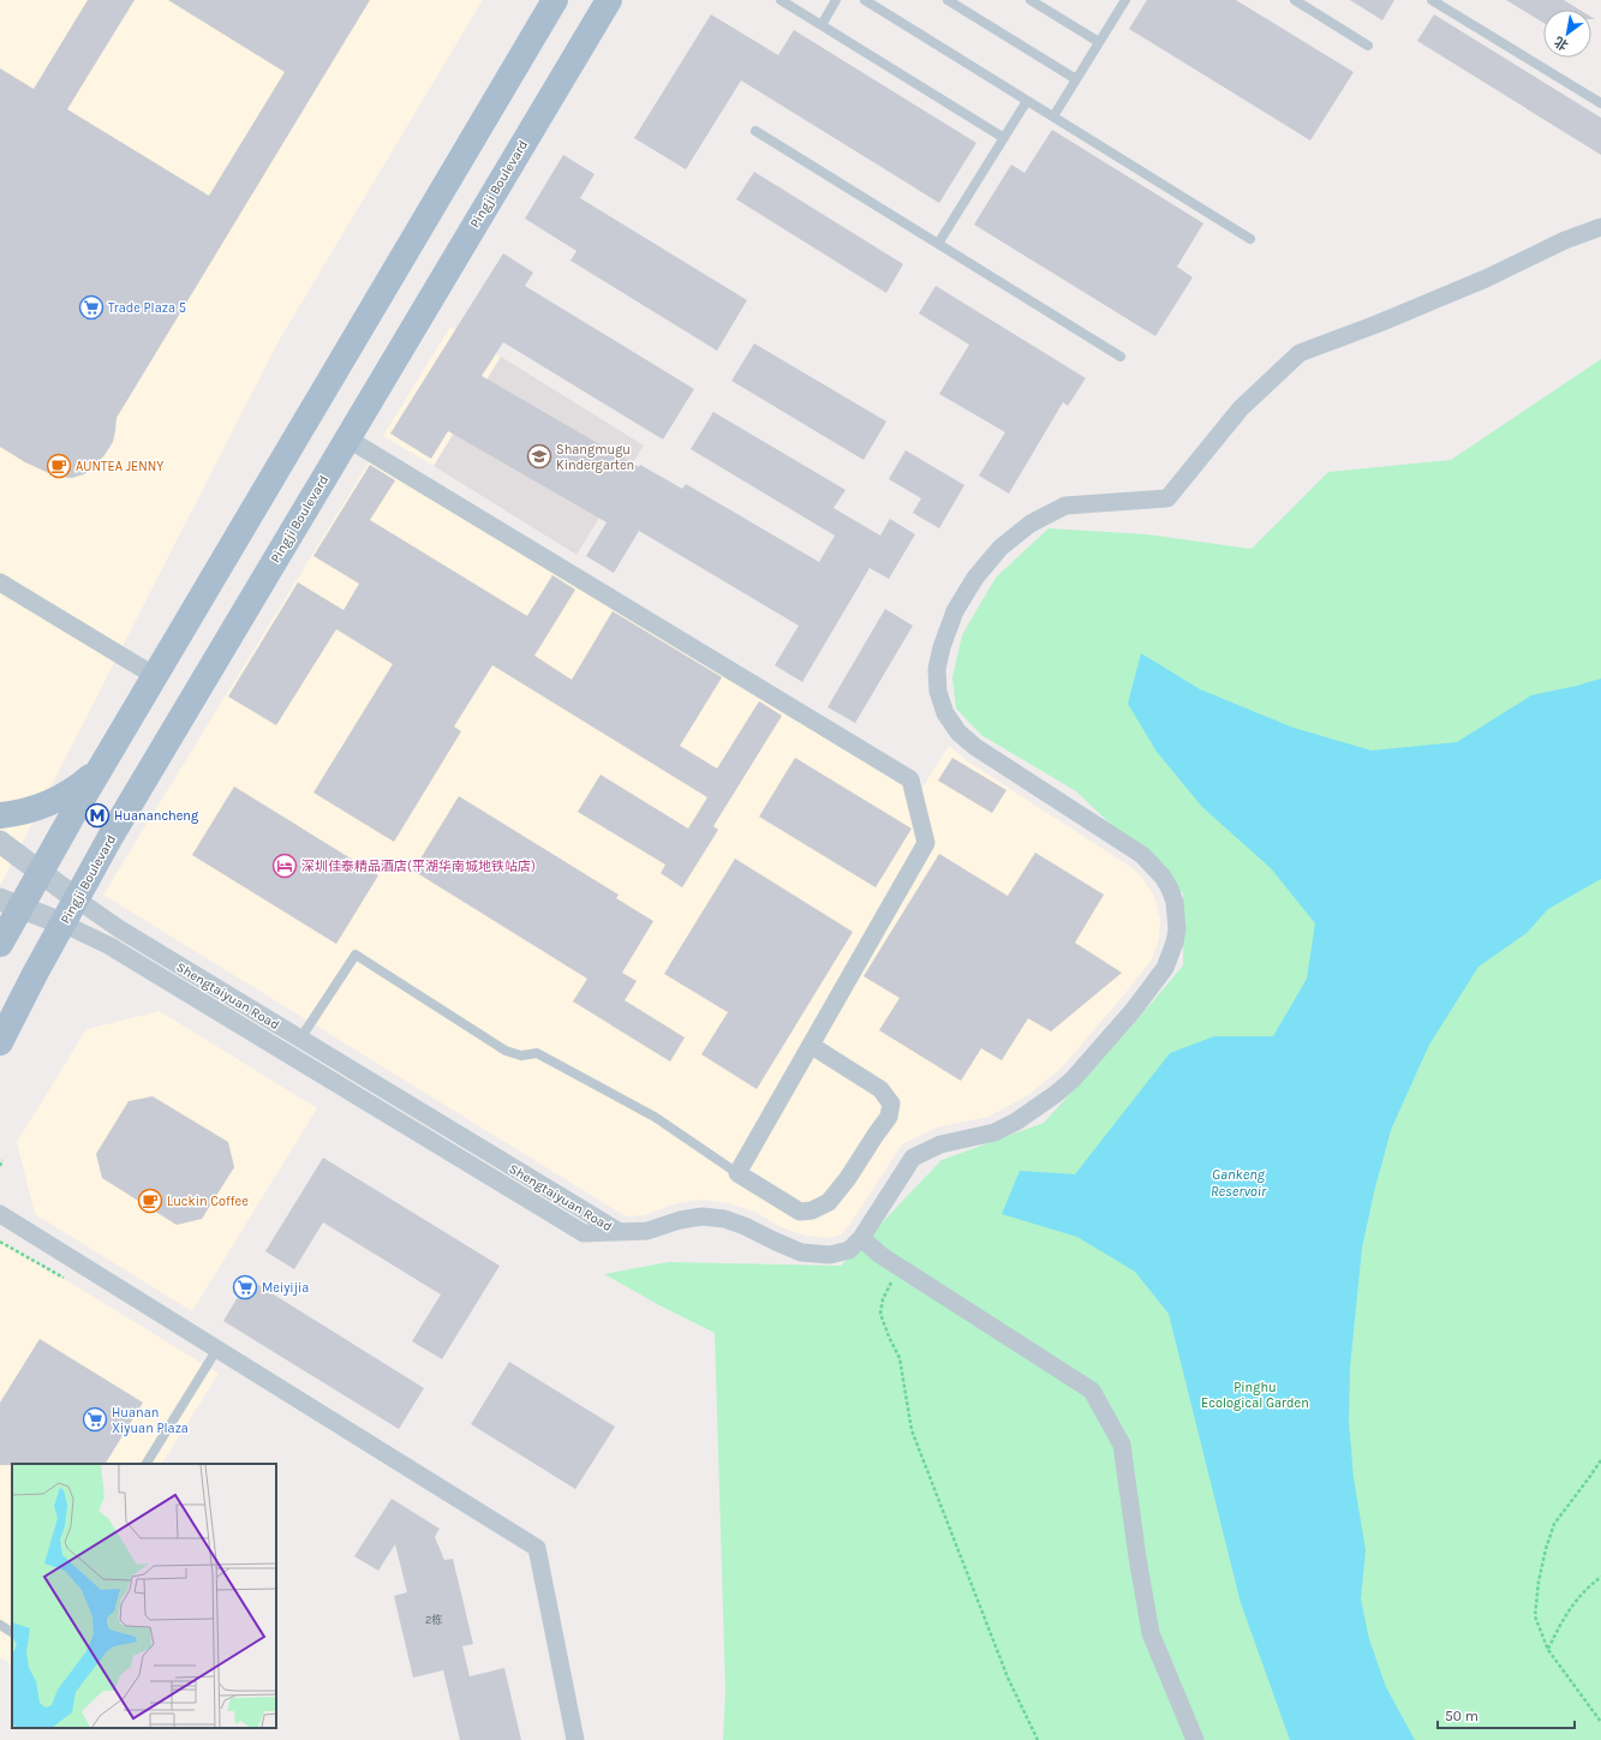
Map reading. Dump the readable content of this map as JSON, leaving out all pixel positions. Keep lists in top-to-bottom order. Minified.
{"streets":{"main road":["Pingji Boulevard"],"street":["Shengtaiyuan Road"]},"crossings":[["Pingji Boulevard","Shengtaiyuan Road"]],"water":["Gankeng Reservoir"],"parks":["Pinghu Ecological Garden"],"places":{"supermarket":["Trade Plaza 5","Meiyijia","Huanan Xiyuan Plaza"],"school or university":["Shangmugu Kindergarten"],"cafe":["AUNTEA JENNY","Luckin Coffee"],"metro station":["Huanancheng"],"hotel":["深圳佳泰精品酒店(平湖华南城地铁站店)"]},"house_numbers":["2栋"],"scale_bar":"50 m","north":"bottom left"}
